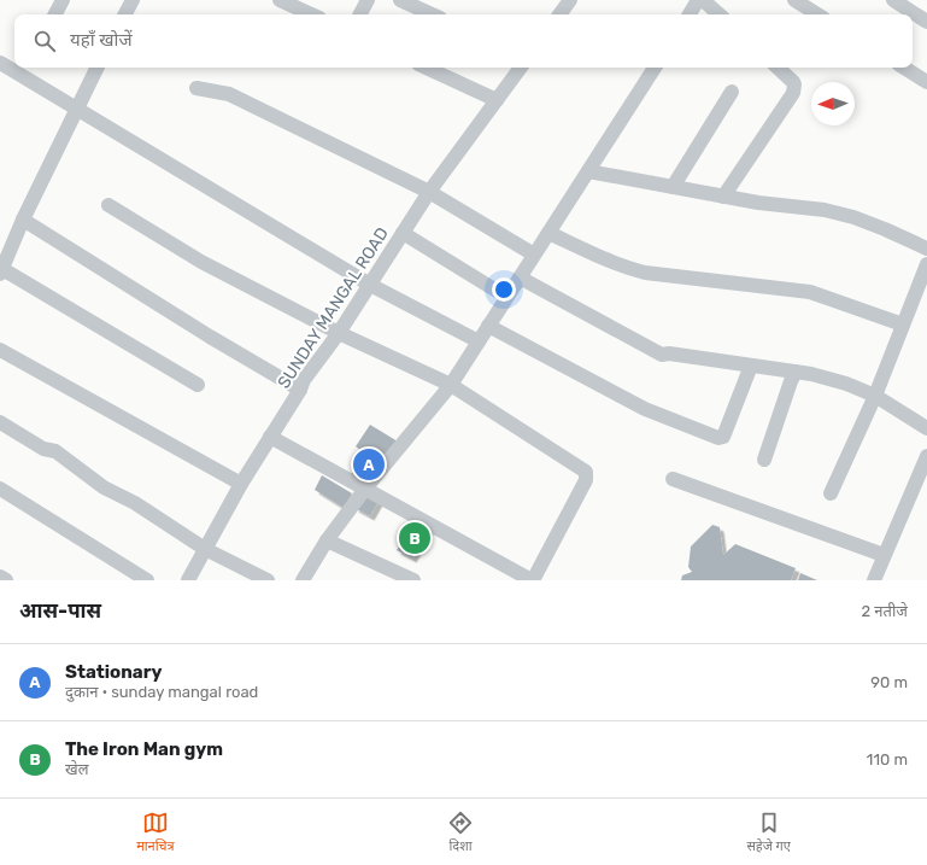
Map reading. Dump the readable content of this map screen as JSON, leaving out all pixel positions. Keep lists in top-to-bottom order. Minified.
{"streets":{"street":["SUNDAY MANGAL ROAD"]},"north":"left","page":{"search":"यहाँ खोजें","pins":["A","B"],"heading":["आस-पास","2 नतीजे"],"list":[{"mark":"A","name":"Stationary","note":"दुकान · sunday mangal road","value":"90 m"},{"mark":"B","name":"The Iron Man gym","note":"खेल","value":"110 m"}],"nav":["मानचित्र","दिशा","सहेजे गए"]}}
